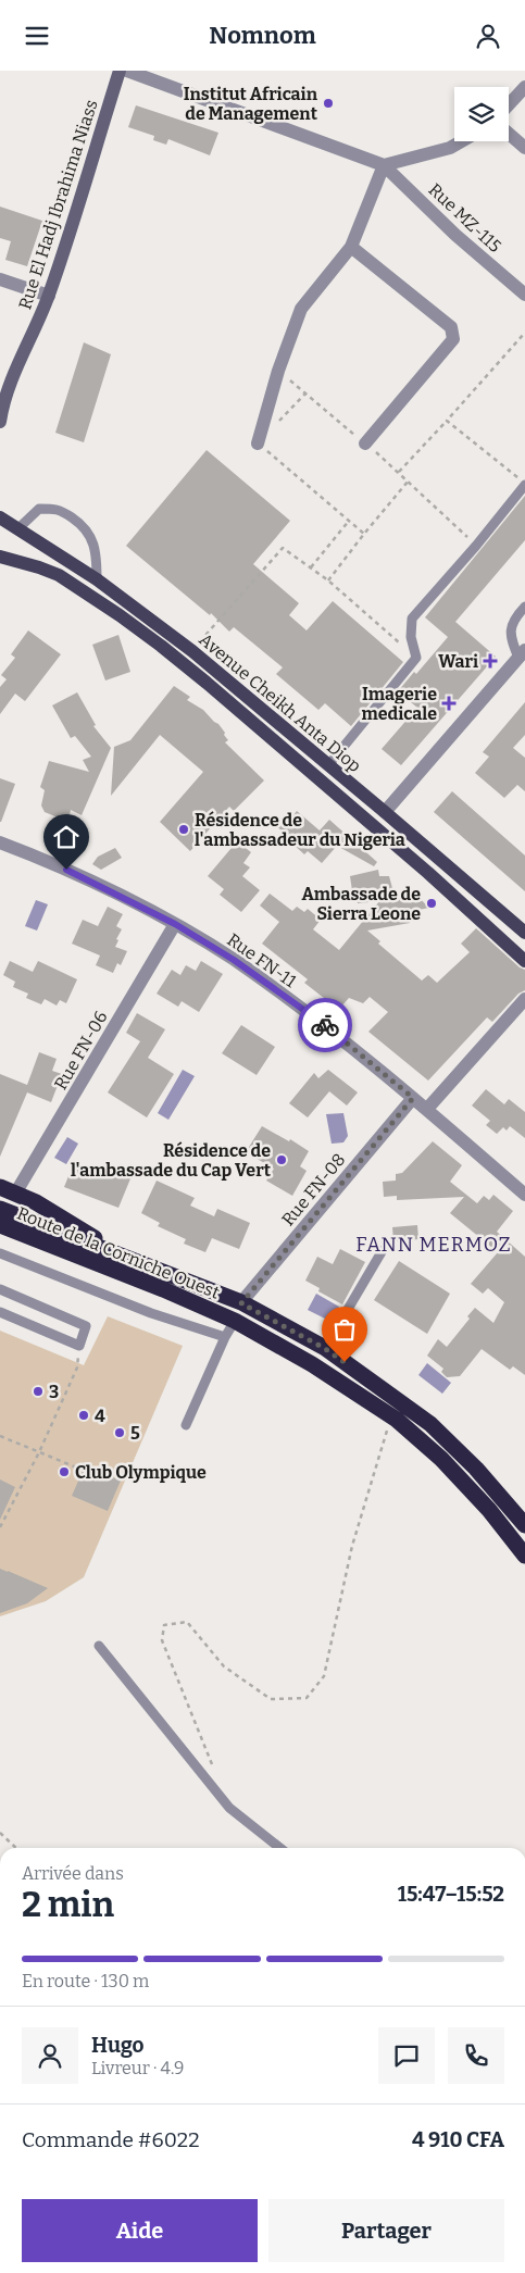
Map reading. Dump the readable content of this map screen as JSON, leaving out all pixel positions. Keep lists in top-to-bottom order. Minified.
{"streets":{"highway":["Route de la Corniche Ouest"],"main road":["Avenue Cheikh Anta Diop"],"street":["Rue El Hadj Ibrahima Niass","Rue MZ-115","Rue FN-11","Rue FN-06","Rue FN-08"]},"crossings":[["Rue FN-11","Rue FN-06"],["Rue FN-11","Rue FN-08"],["Rue FN-08","Route de la Corniche Ouest"]],"districts":["FANN MERMOZ"],"places":{"other":["Institut Africain de Management","Résidence de l'ambassadeur du Nigeria","Ambassade de Sierra Leone","Résidence de l'ambassade du Cap Vert","3","4","5","Club Olympique"],"health":["Wari","Imagerie medicale"]},"page":{"header":"Nomnom","heading":["2 min","Arrivée dans","15:47–15:52"],"panel":["Hugo","Livreur · 4.9","Commande #6022","4 910 CFA"],"bar":"En route · 130 m","buttons":["Aide","Partager"]}}
